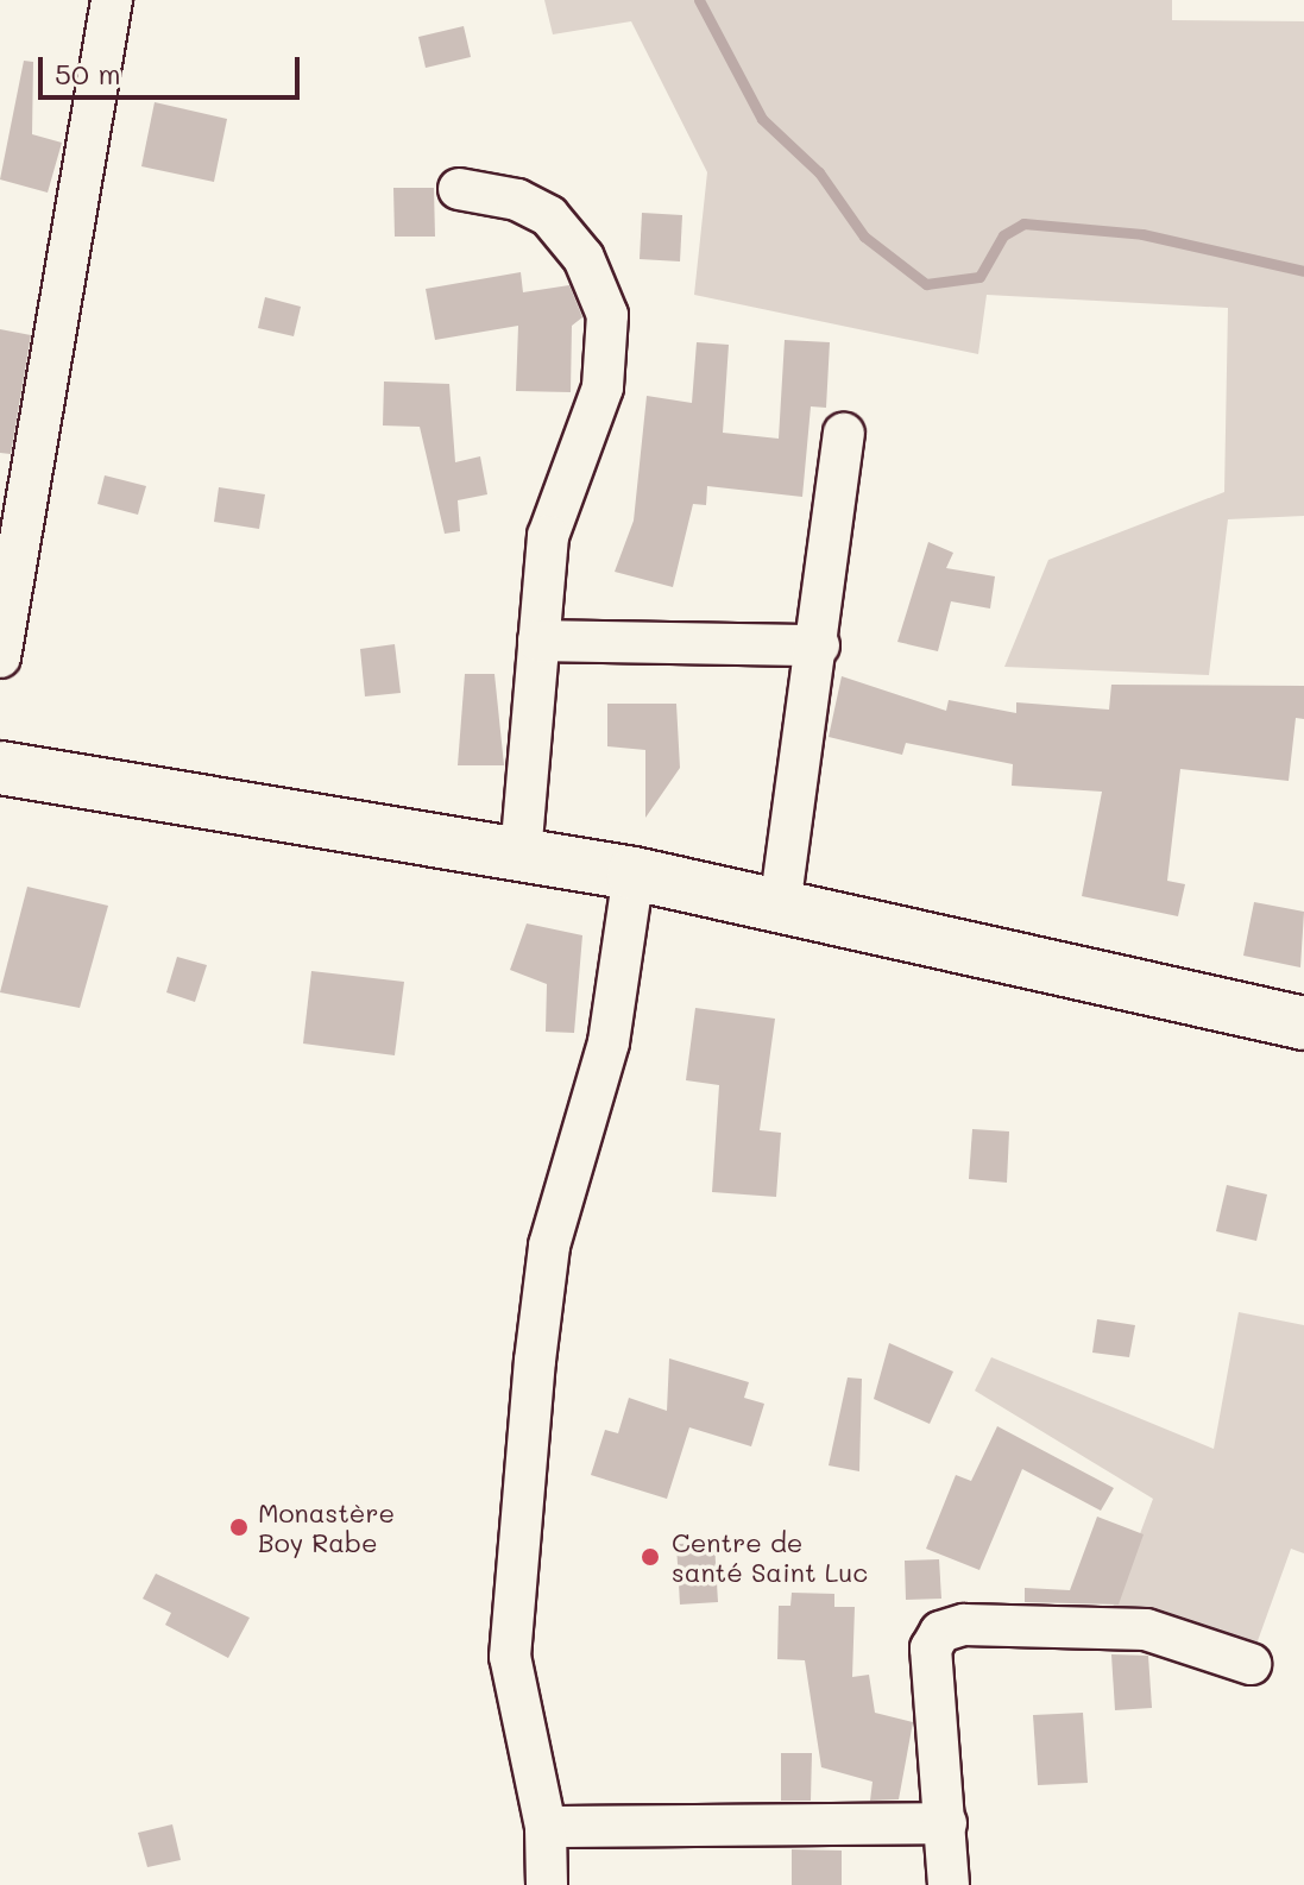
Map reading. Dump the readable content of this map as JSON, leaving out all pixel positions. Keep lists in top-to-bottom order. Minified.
{"places":["Monastère Boy Rabe","Centre de santé Saint Luc"],"scale_bar":"50 m"}
